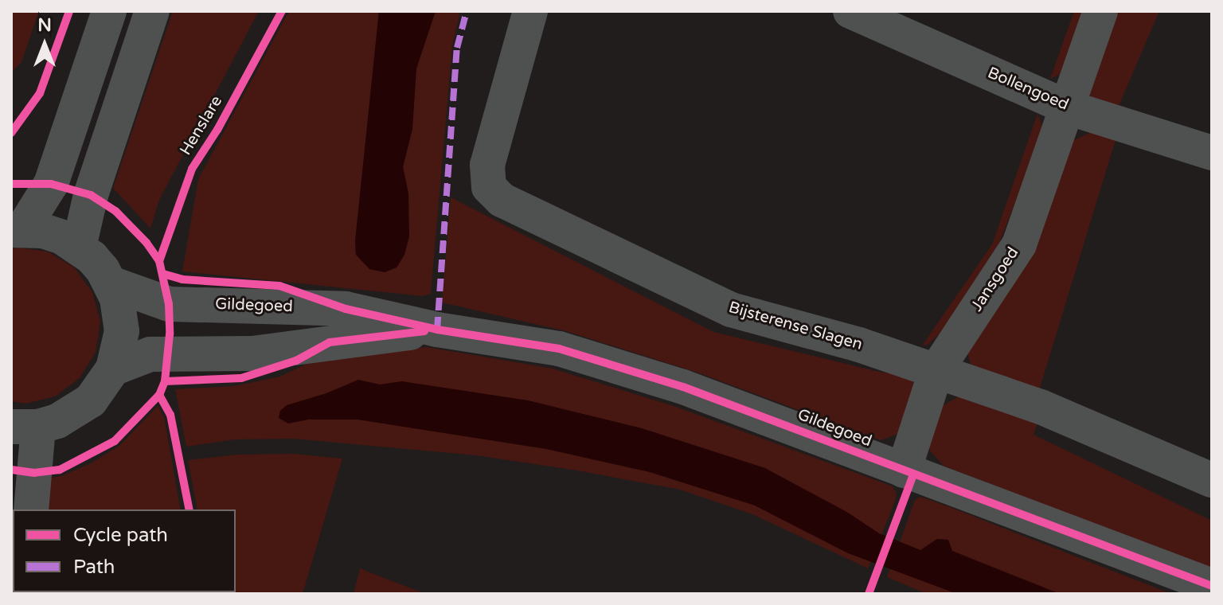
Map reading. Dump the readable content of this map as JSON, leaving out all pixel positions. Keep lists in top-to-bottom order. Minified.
{"streets":{"street":["Bollengoed","Jansgoed","Gildegoed","Bijsterense Slagen"],"cycle path":["Henslare"]},"crossings":[["Bollengoed","Jansgoed"],["Jansgoed","Gildegoed"],["Jansgoed","Bijsterense Slagen"]],"legend":["Cycle path","Path"],"north":"top"}
